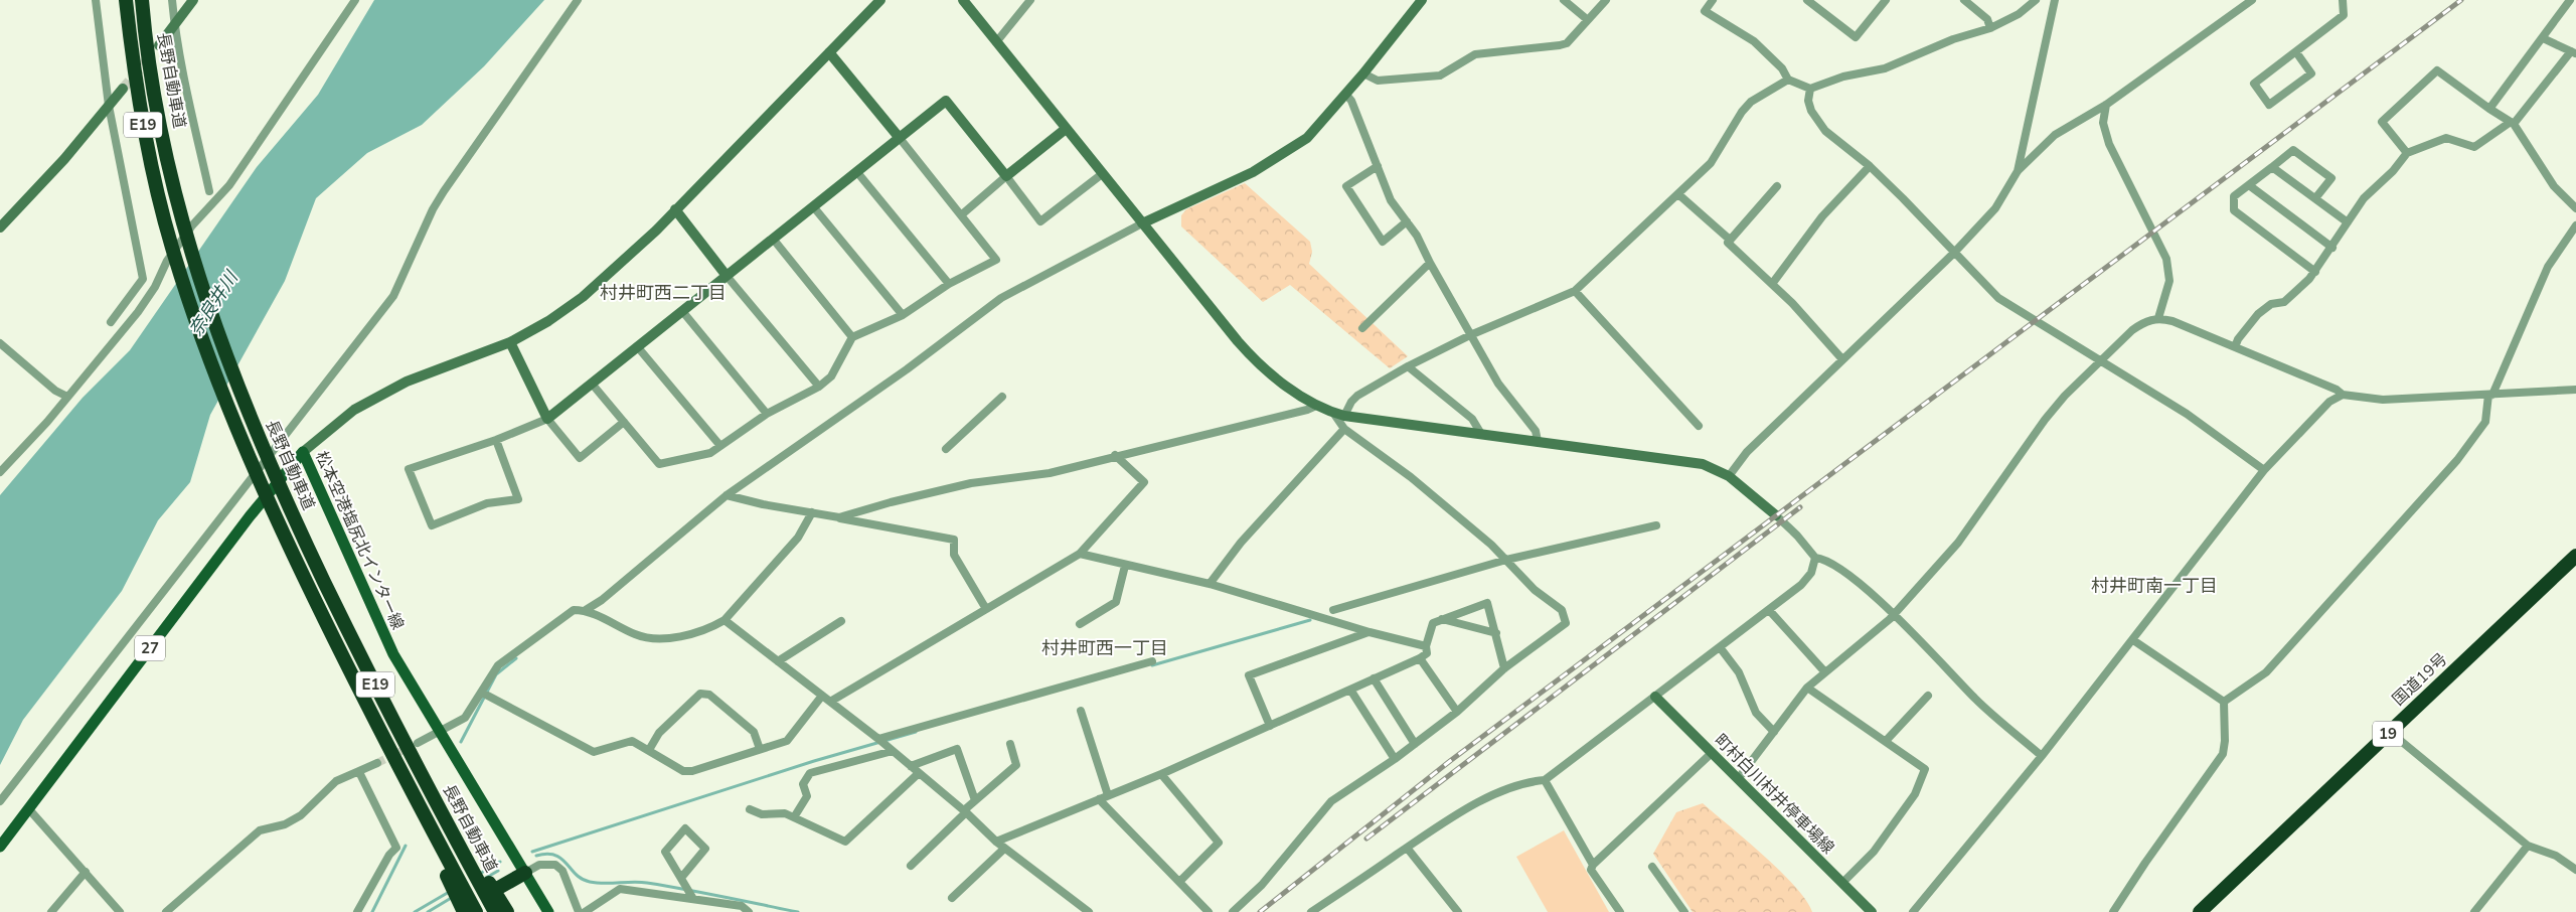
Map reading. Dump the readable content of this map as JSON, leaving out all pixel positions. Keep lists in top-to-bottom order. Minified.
{"streets":{"highway":["長野自動車道","E19","国道19号","19"],"main road":["松本空港塩尻北インター線","27"],"street":["町村白川村井停車場線"]},"districts":["村井町西二丁目","村井町南一丁目","村井町西一丁目"],"water":["奈良井川"]}
